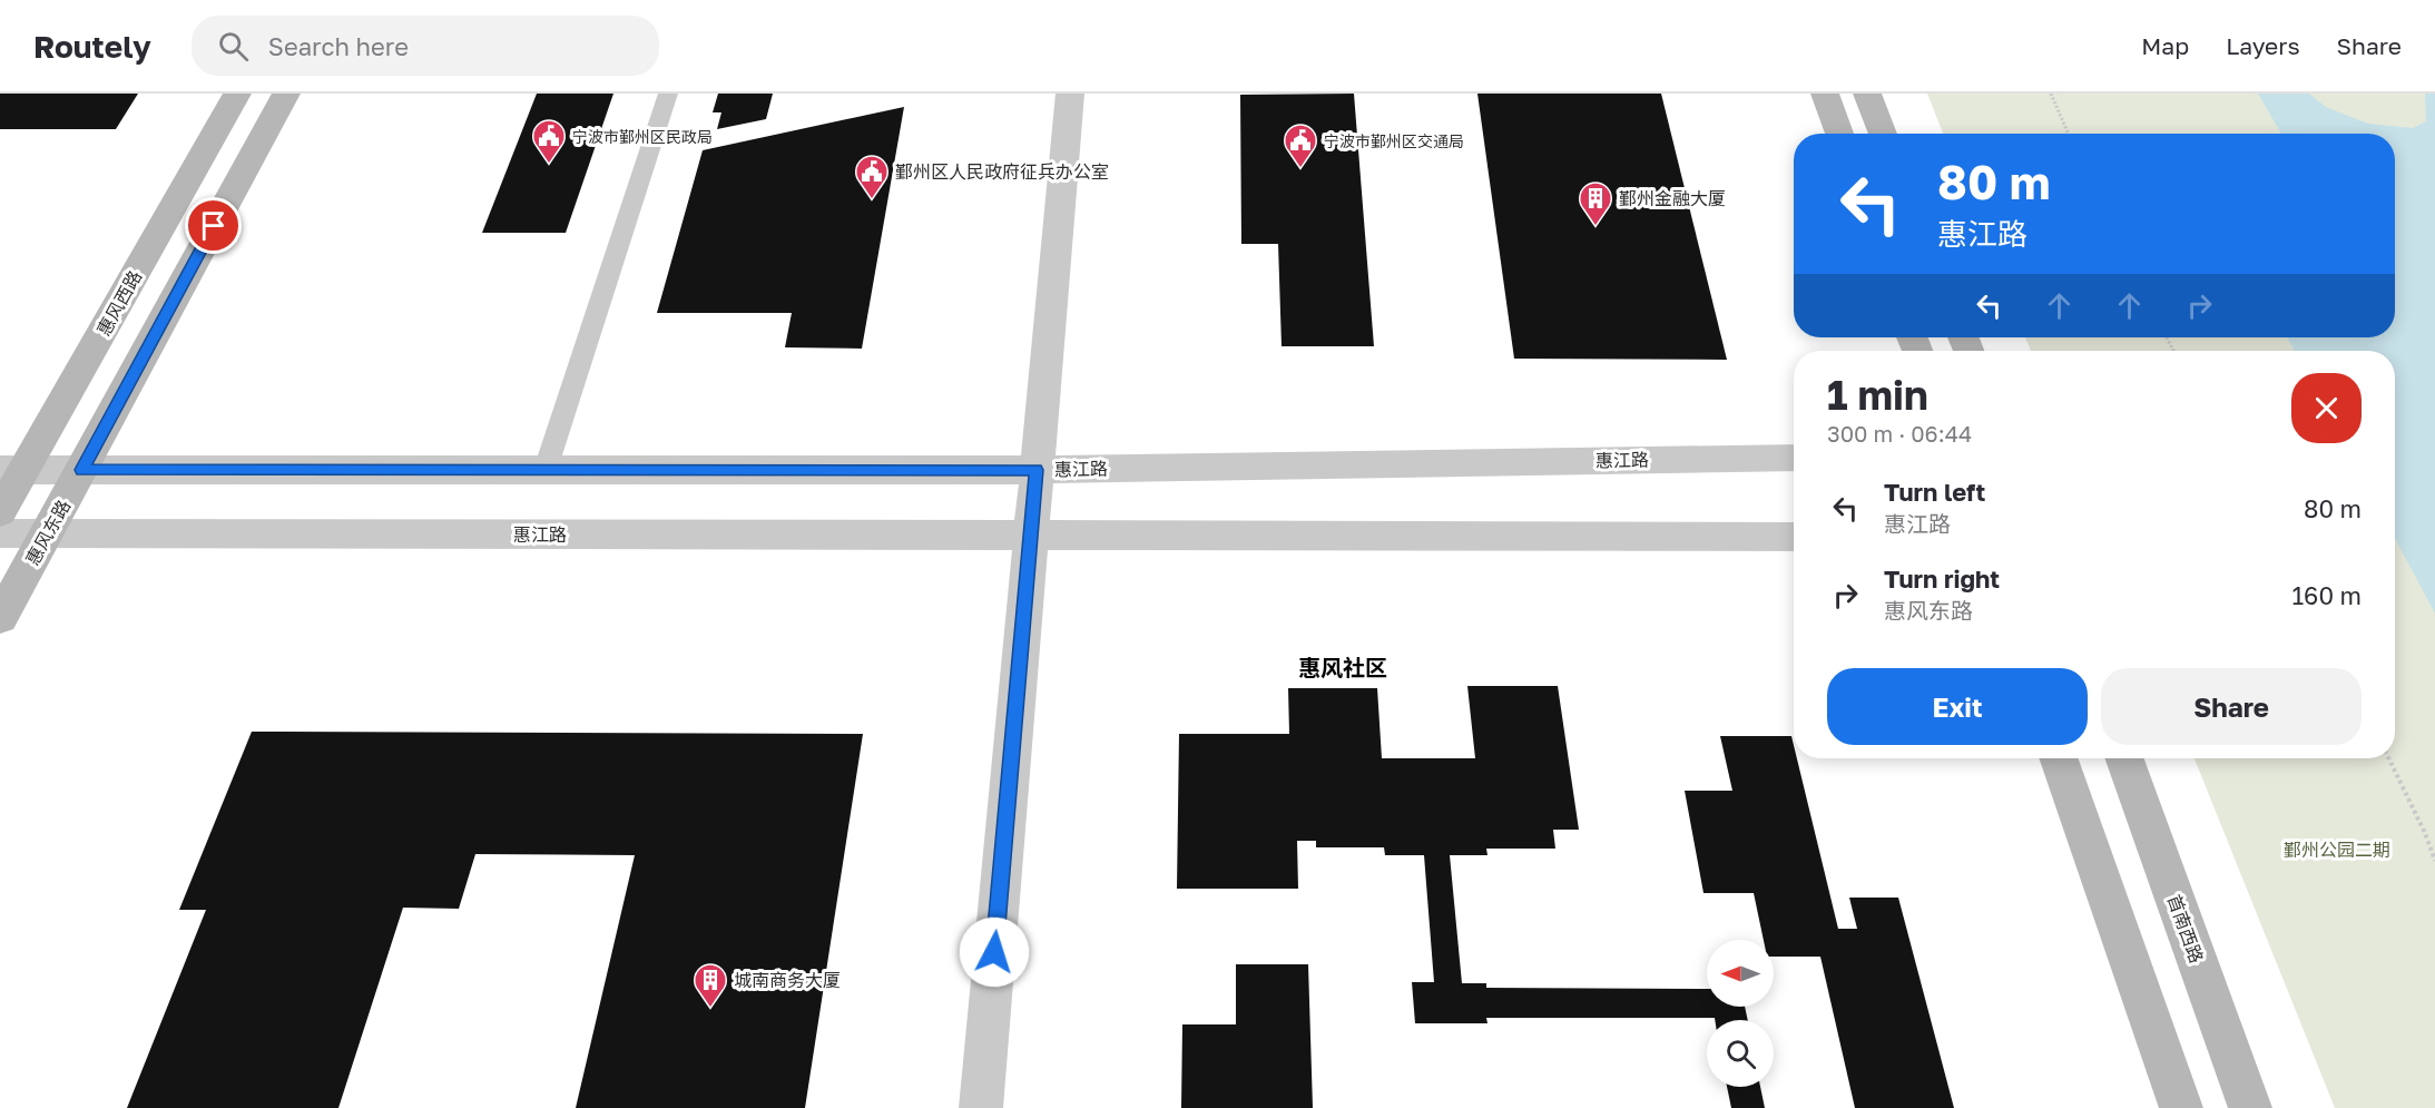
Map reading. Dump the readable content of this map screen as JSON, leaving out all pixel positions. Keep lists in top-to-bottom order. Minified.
{"streets":{"street":["惠风西路","惠江路","惠风东路","首南西路"]},"crossings":[["惠风西路","惠江路"],["惠江路","惠风东路"]],"districts":["惠风社区"],"parks":["鄞州公园二期"],"places":{"public building":["宁波市鄞州区民政局","宁波市鄞州区交通局","鄞州区人民政府征兵办公室"],"building":["鄞州金融大厦","城南商务大厦"]},"north":"left","page":{"header":"Routely","search":"Search here","nav":["Map","Layers","Share"],"turn":["80 m","惠江路"],"heading":["1 min","300 m · 06:44"],"list":[{"name":"Turn left","note":"惠江路","value":"80 m"},{"name":"Turn right","note":"惠风东路","value":"160 m"}],"buttons":["Exit","Share"]}}
